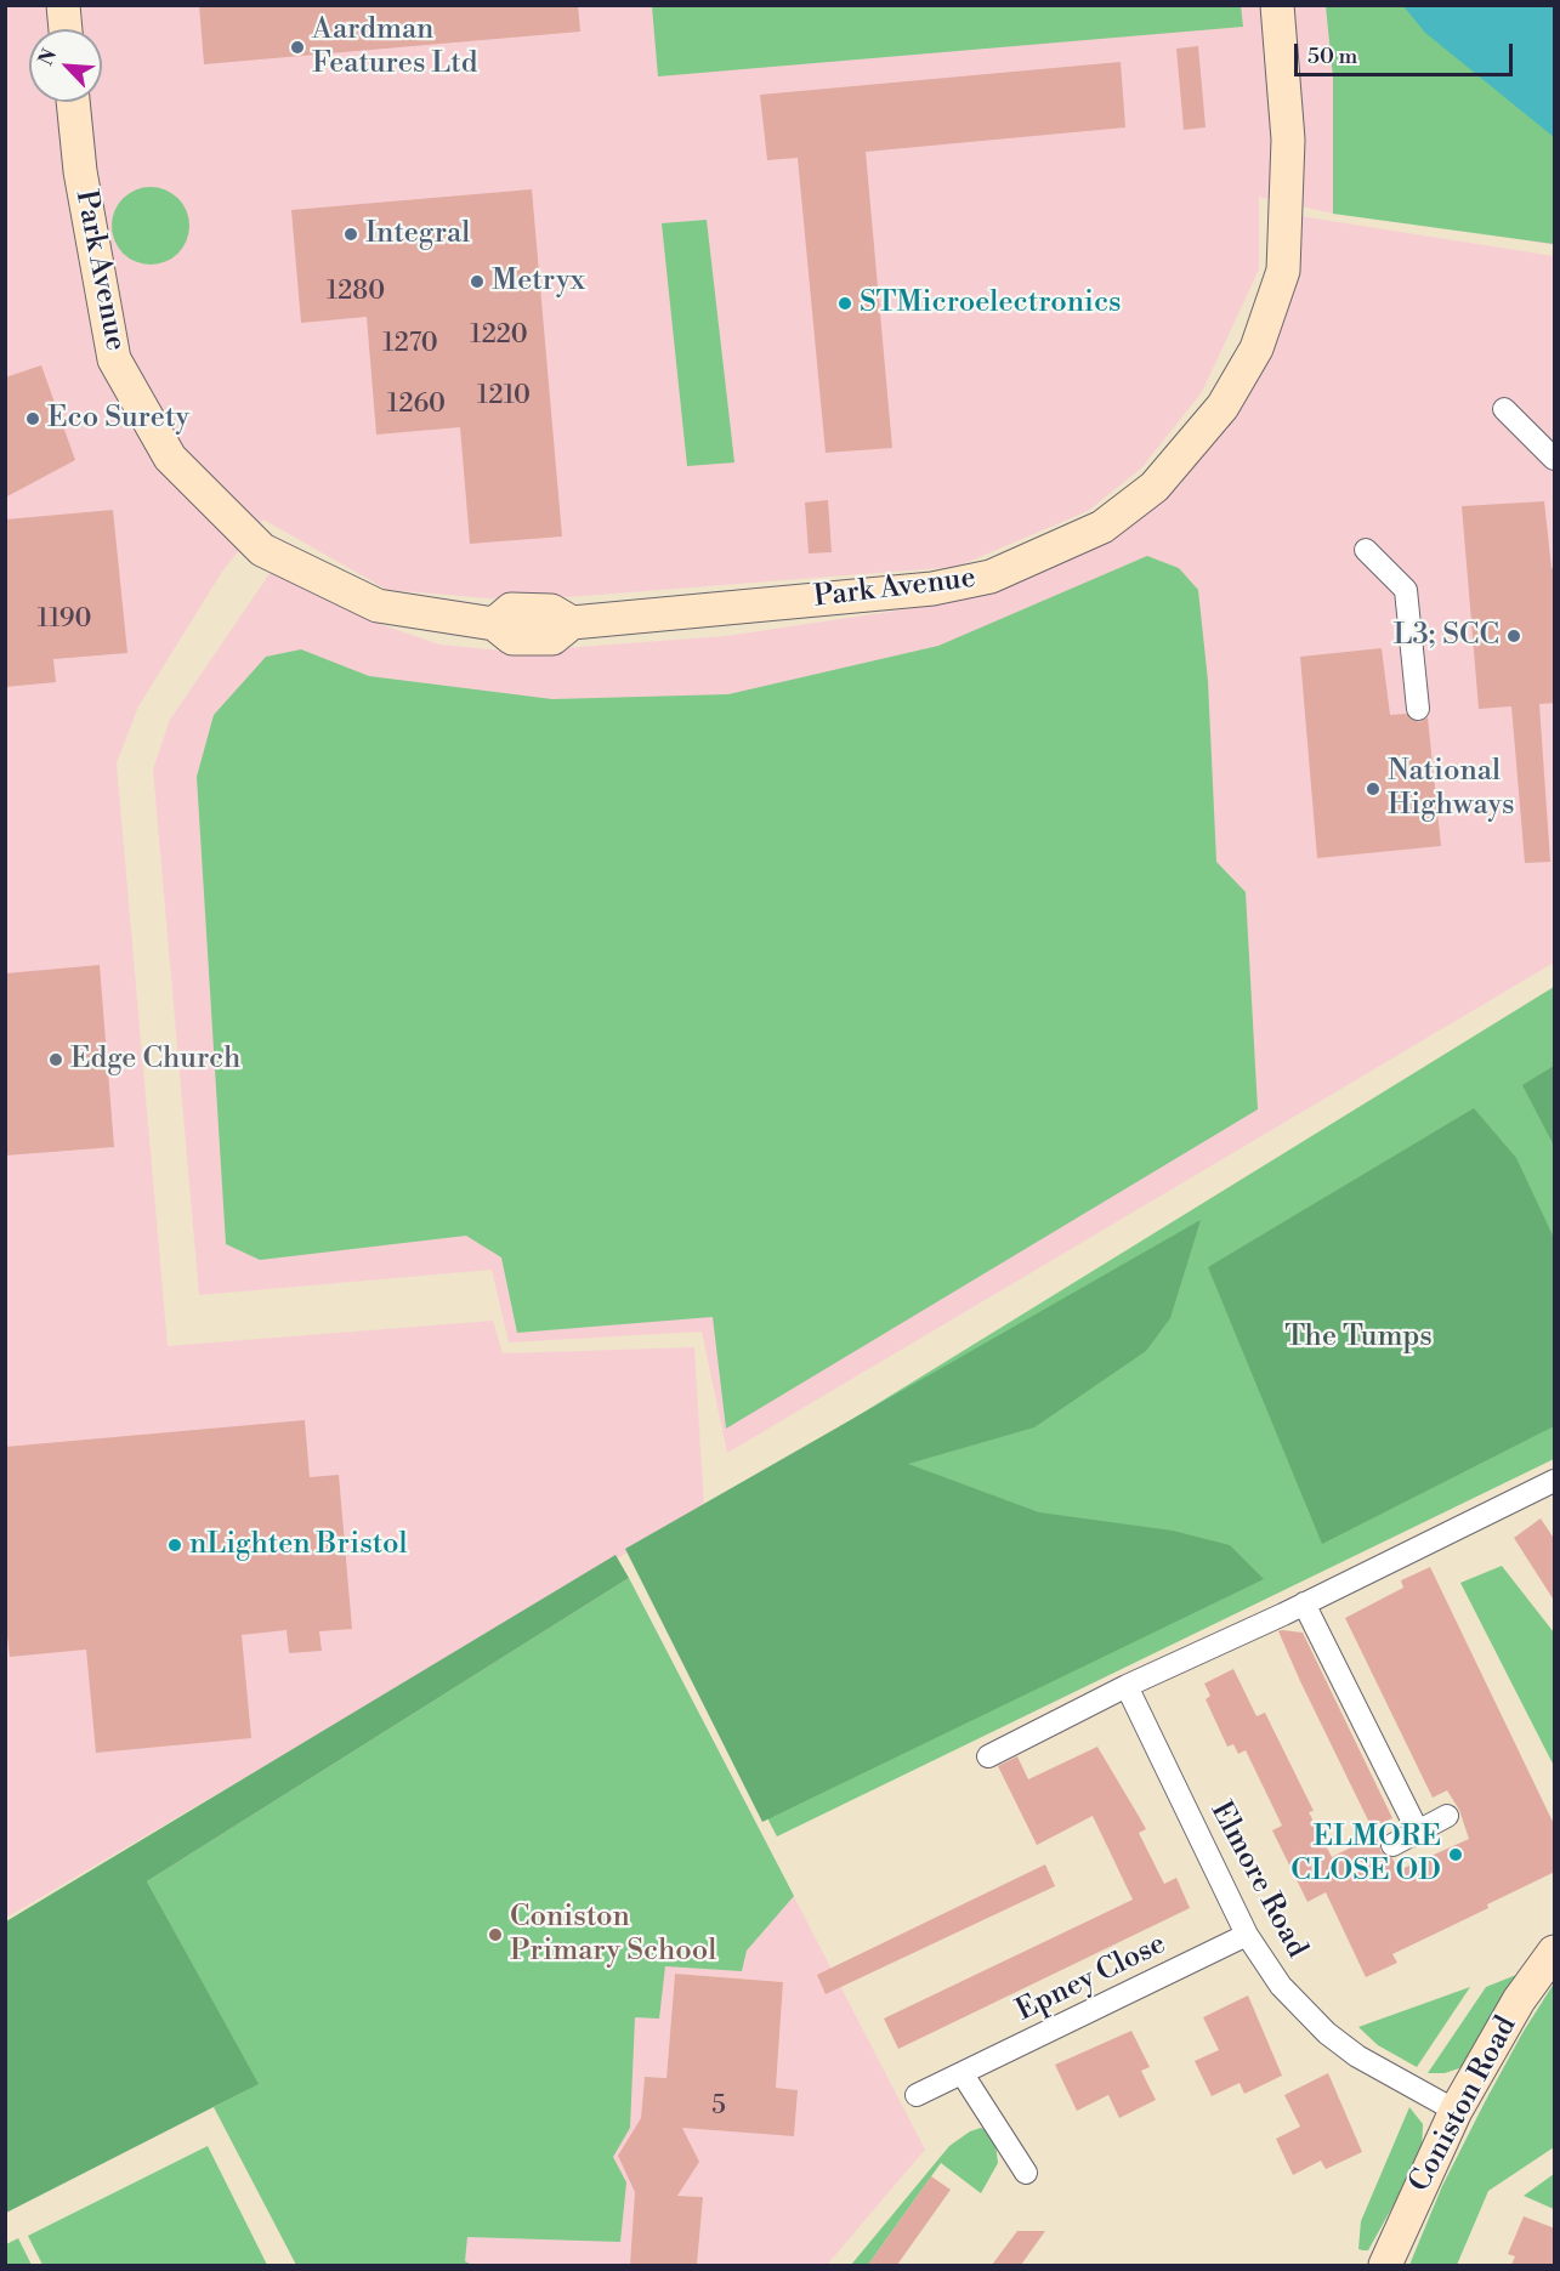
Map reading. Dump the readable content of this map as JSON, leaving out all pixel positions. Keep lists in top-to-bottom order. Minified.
{"streets":{"street":["Park Avenue","Elmore Road","Epney Close","Coniston Road"]},"crossings":[["Elmore Road","Epney Close"],["Elmore Road","Coniston Road"]],"parks":["The Tumps"],"places":["Aardman Features Ltd","Integral","Metryx","STMicroelectronics","Eco Surety","L3; SCC","National Highways","Edge Church","nLighten Bristol","ELMORE CLOSE OD","Coniston Primary School"],"house_numbers":["1280","1220","1270","1210","1260","1190","5"],"scale_bar":"50 m","north":"top left"}
